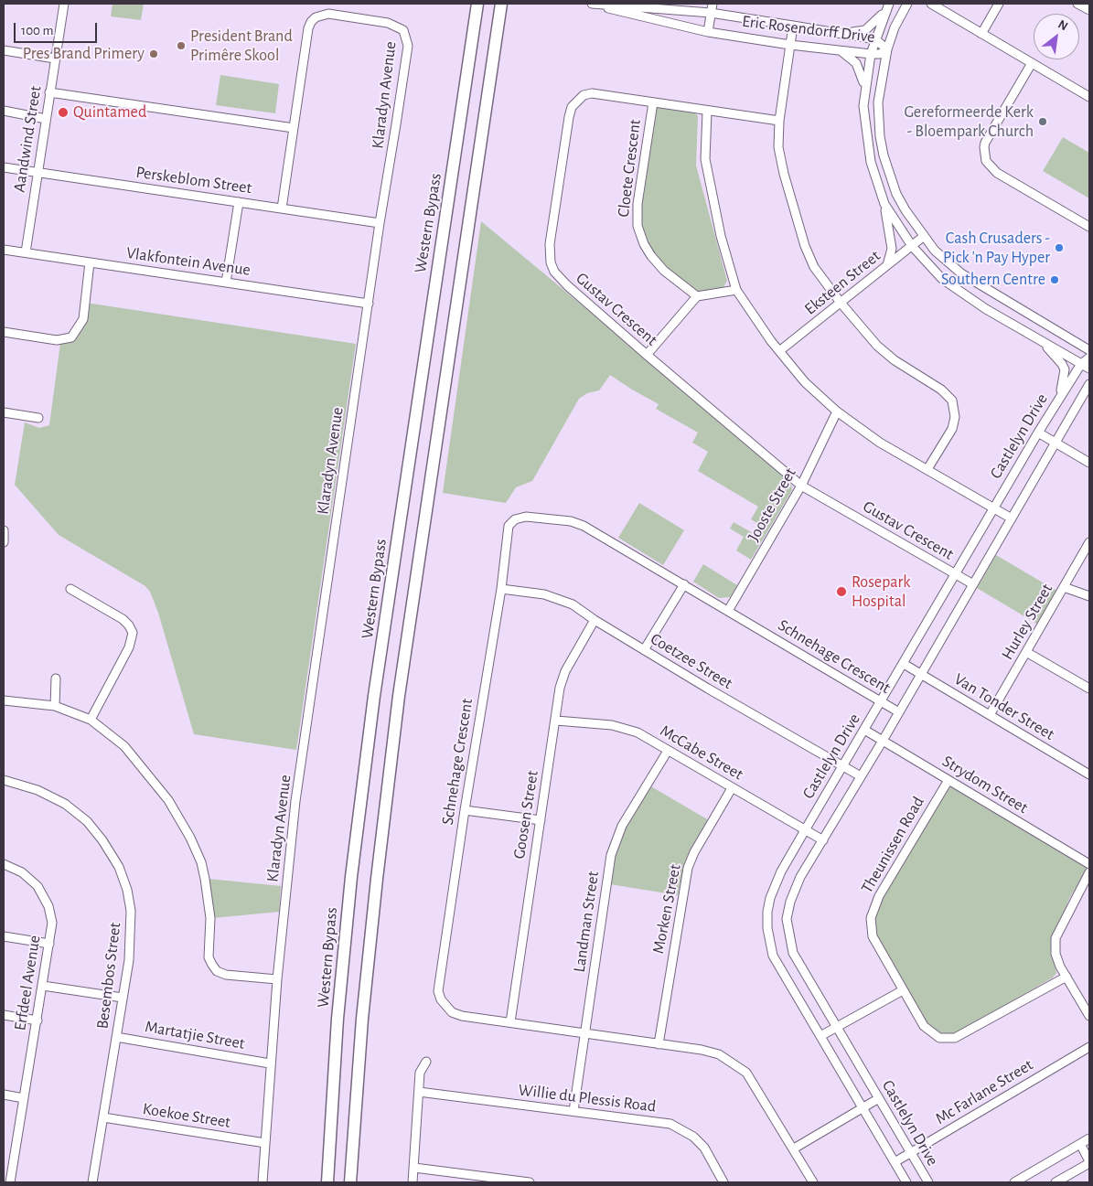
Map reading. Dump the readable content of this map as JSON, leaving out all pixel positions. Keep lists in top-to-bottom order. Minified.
{"streets":{"highway":["Western Bypass"],"street":["Eric Rosendorff Drive","Klaradyn Avenue","Aandwind Street","Cloete Crescent","Perskeblom Street","Vlakfontein Avenue","Eksteen Street","Gustav Crescent","Castlelyn Drive","Jooste Street","Hurley Street","Schnehage Crescent","Coetzee Street","Van Tonder Street","McCabe Street","Strydom Street","Goosen Street","Theunissen Road","Morken Street","Landman Street","Besembos Street","Erfdeel Avenue","Martatjie Street","Mc Farlane Street","Willie du Plessis Road","Koekoe Street"]},"crossings":[["Klaradyn Avenue","Perskeblom Street"],["Klaradyn Avenue","Vlakfontein Avenue"],["Klaradyn Avenue","Martatjie Street"],["Klaradyn Avenue","Koekoe Street"],["Aandwind Street","Perskeblom Street"],["Aandwind Street","Vlakfontein Avenue"],["Cloete Crescent","Gustav Crescent"],["Gustav Crescent","Castlelyn Drive"],["Gustav Crescent","Jooste Street"],["Castlelyn Drive","Schnehage Crescent"],["Castlelyn Drive","Coetzee Street"],["Castlelyn Drive","Van Tonder Street"],["Castlelyn Drive","McCabe Street"],["Castlelyn Drive","Strydom Street"],["Castlelyn Drive","Mc Farlane Street"],["Jooste Street","Schnehage Crescent"],["Hurley Street","Van Tonder Street"],["Schnehage Crescent","Coetzee Street"],["Schnehage Crescent","Goosen Street"],["Schnehage Crescent","Morken Street"],["Schnehage Crescent","Landman Street"],["Coetzee Street","Goosen Street"],["McCabe Street","Goosen Street"],["McCabe Street","Morken Street"],["McCabe Street","Landman Street"],["Strydom Street","Theunissen Road"],["Landman Street","Willie du Plessis Road"],["Besembos Street","Martatjie Street"],["Besembos Street","Koekoe Street"]],"places":["President Brand Primêre Skool","Pres Brand Primery","Quintamed","Gereformeerde Kerk - Bloempark Church","Cash Crusaders - Pick 'n Pay Hyper","Southern Centre","Rosepark Hospital"],"scale_bar":"100 m","north":"top right"}
